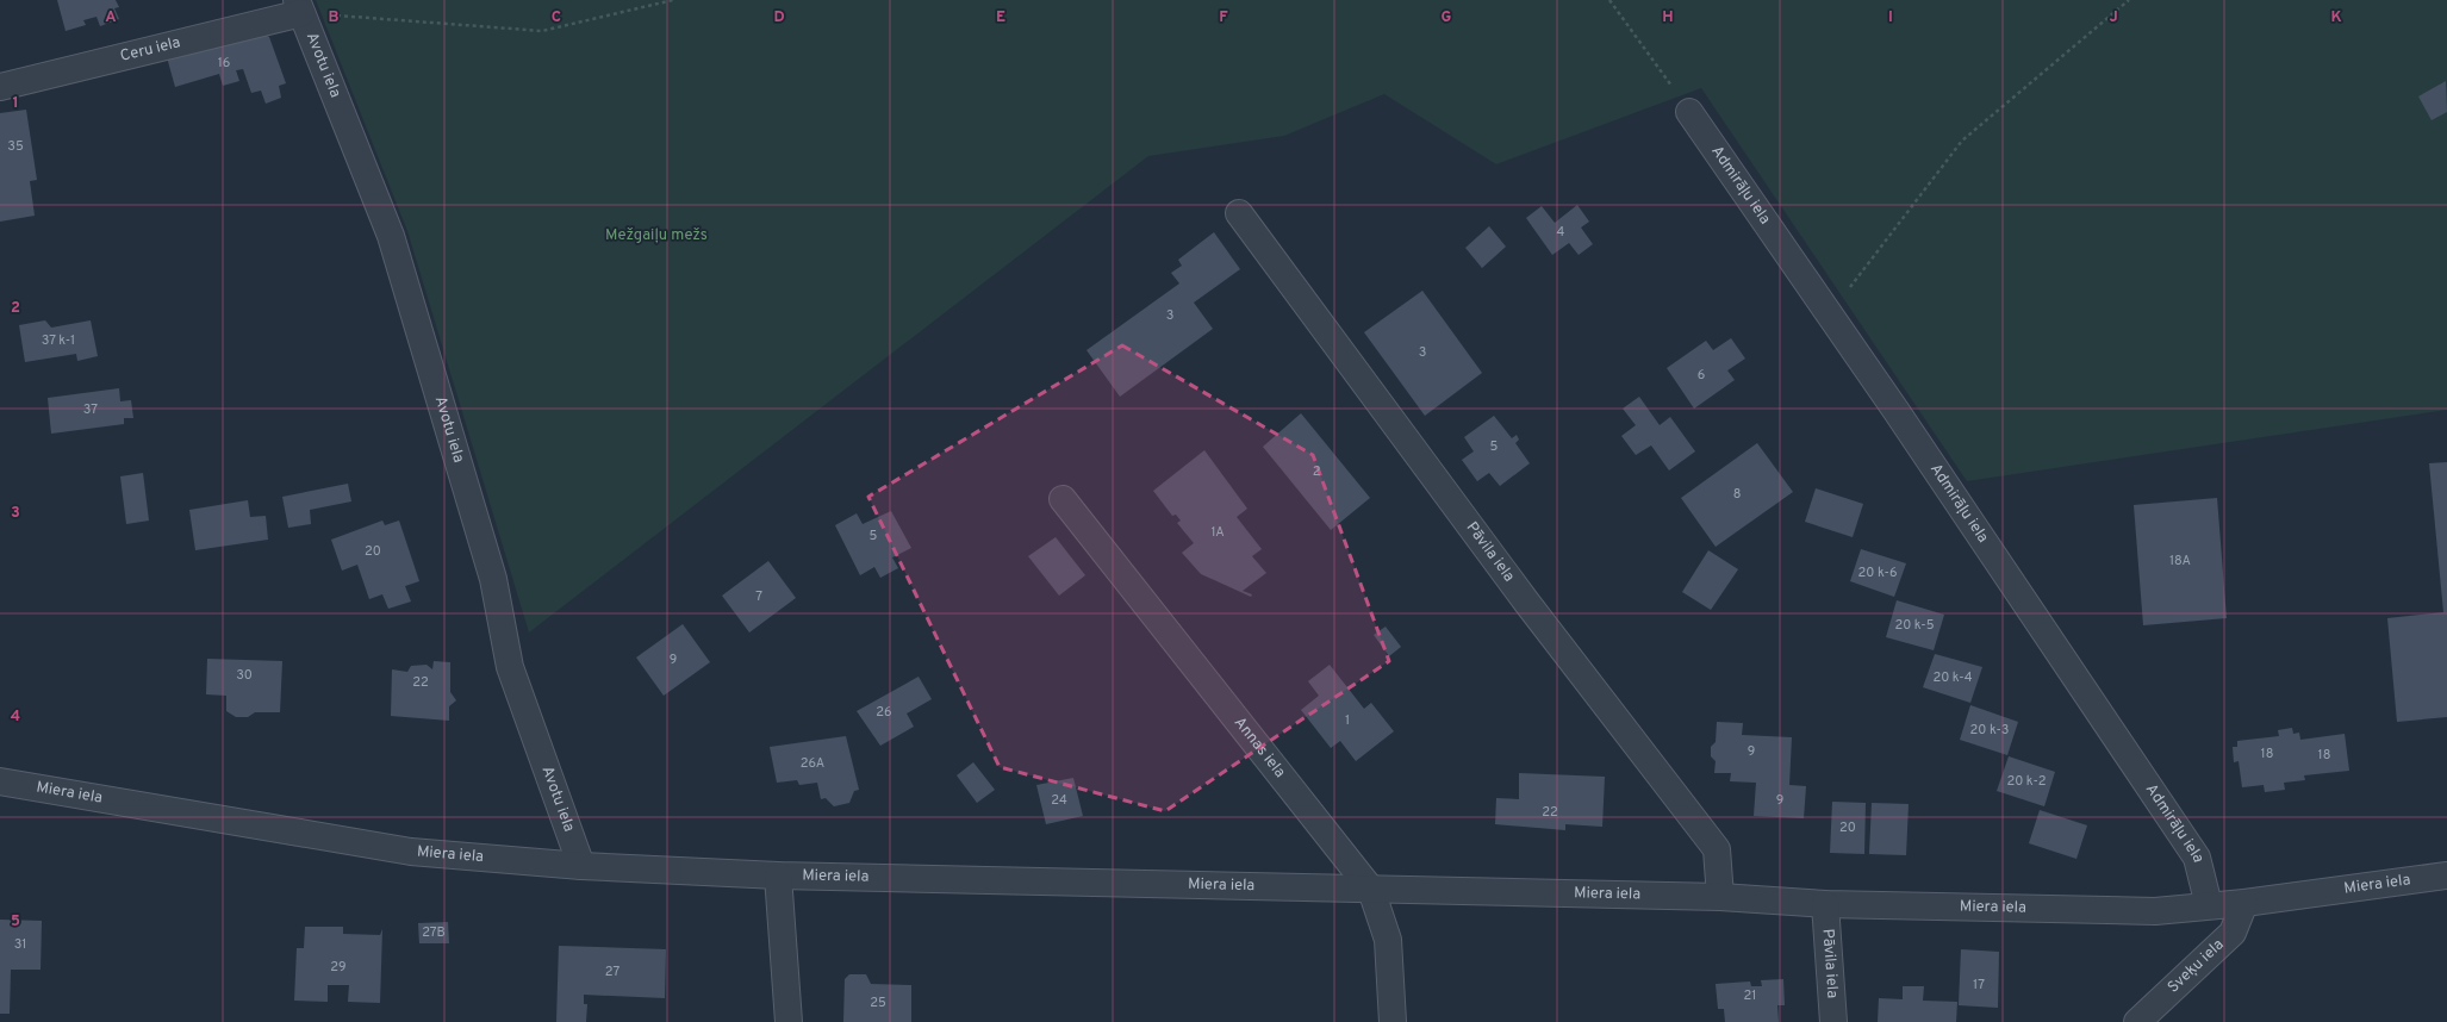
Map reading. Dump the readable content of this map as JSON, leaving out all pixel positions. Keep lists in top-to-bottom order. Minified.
{"streets":{"street":["Ceru iela","Avotu iela","Admirāļu iela","Pāvila iela","Annas iela","Miera iela","Sveķu iela"]},"crossings":[["Ceru iela","Avotu iela"],["Avotu iela","Miera iela"],["Admirāļu iela","Miera iela"],["Pāvila iela","Miera iela"],["Annas iela","Miera iela"],["Miera iela","Sveķu iela"]],"parks":["Mežgaiļu mežs"],"house_numbers":["16","35","4","3","37 k-1","3","6","37","5","2","8","1A","5","20","18A","20 k-6","7","20 k-5","9","30","20 k-4","22","26","1","20 k-3","9","18","18","26A","20 k-2","24","9","22","20","27B","31","29","27","17","21","25"],"grid":{"columns":["A","B","C","D","E","F","G","H","I","J","K"],"rows":["1","2","3","4","5"]}}
